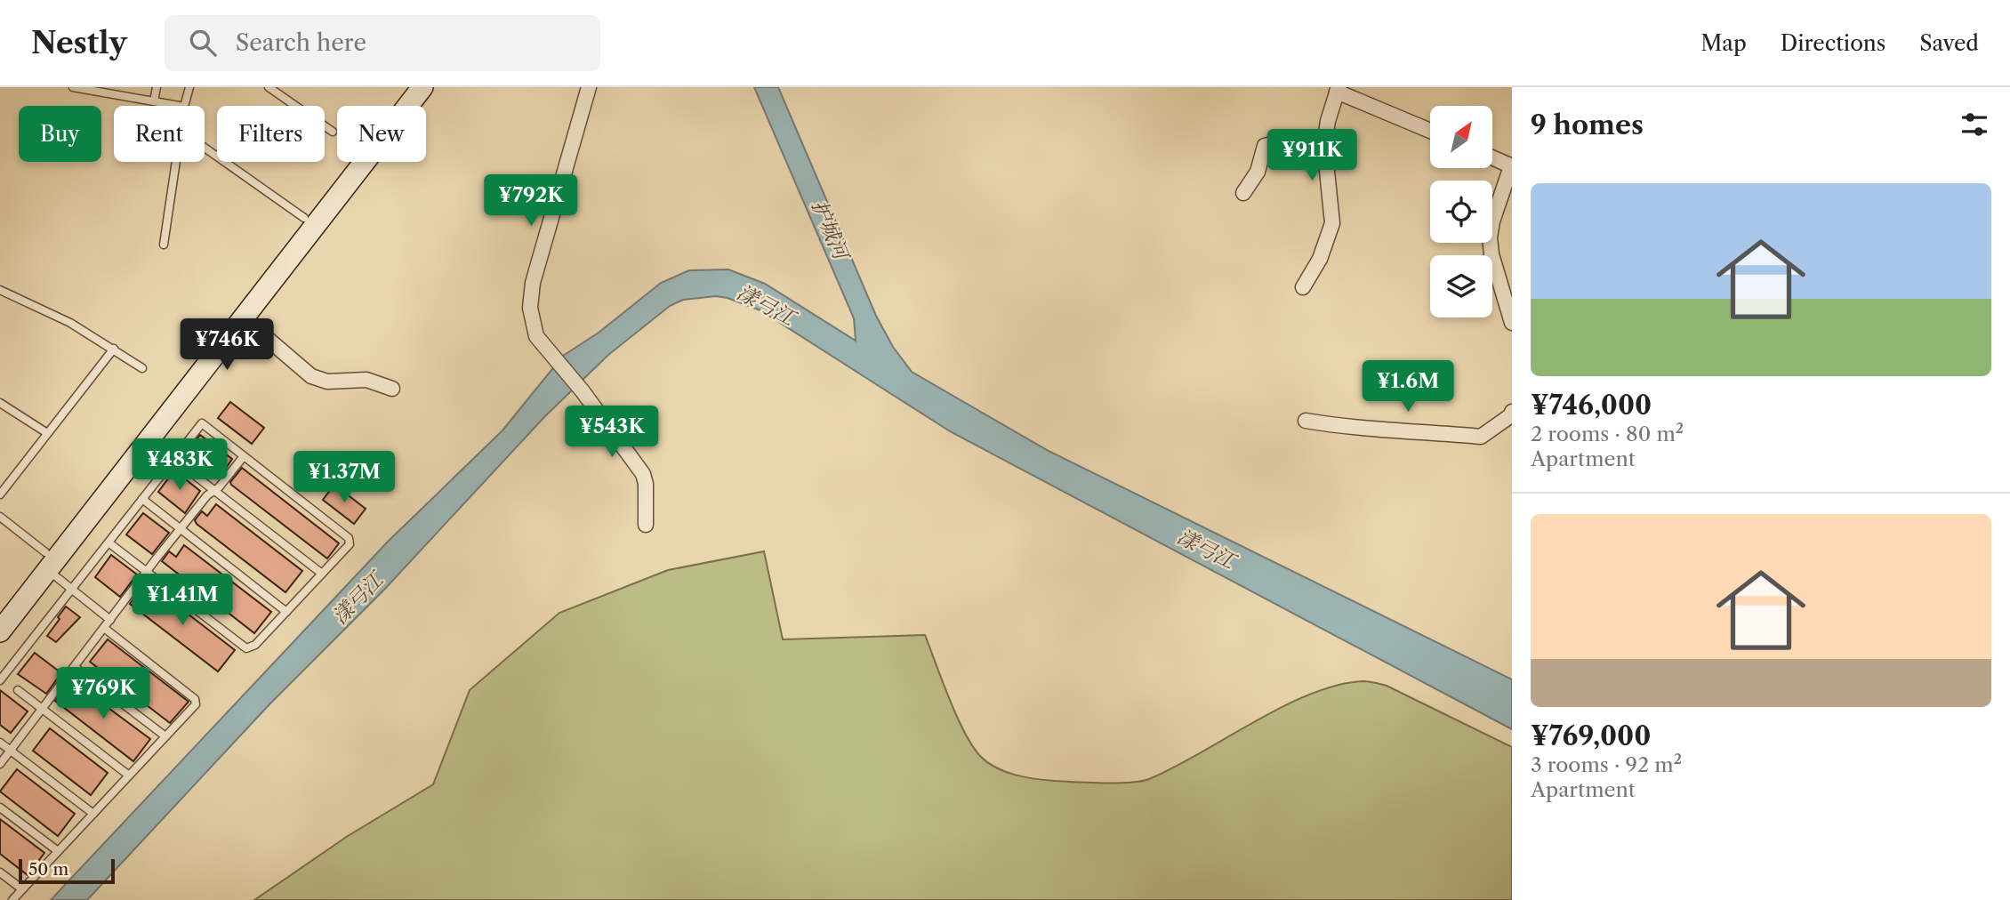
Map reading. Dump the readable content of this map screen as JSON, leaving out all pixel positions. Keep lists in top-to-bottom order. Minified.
{"water":["护城河","漾弓江"],"scale_bar":"50 m","north":"top right","page":{"header":"Nestly","search":"Search here","nav":["Map","Directions","Saved"],"heading":"9 homes","chip":["Buy","Rent","Filters","New"],"price":["¥911K","¥792K","¥746K","¥1.6M","¥543K","¥483K","¥1.37M","¥1.41M","¥769K"],"list":[{"name":"¥746,000","note":"2 rooms · 80 m² · Apartment"},{"name":"¥769,000","note":"3 rooms · 92 m² · Apartment"}],"scale":"50 m"}}
